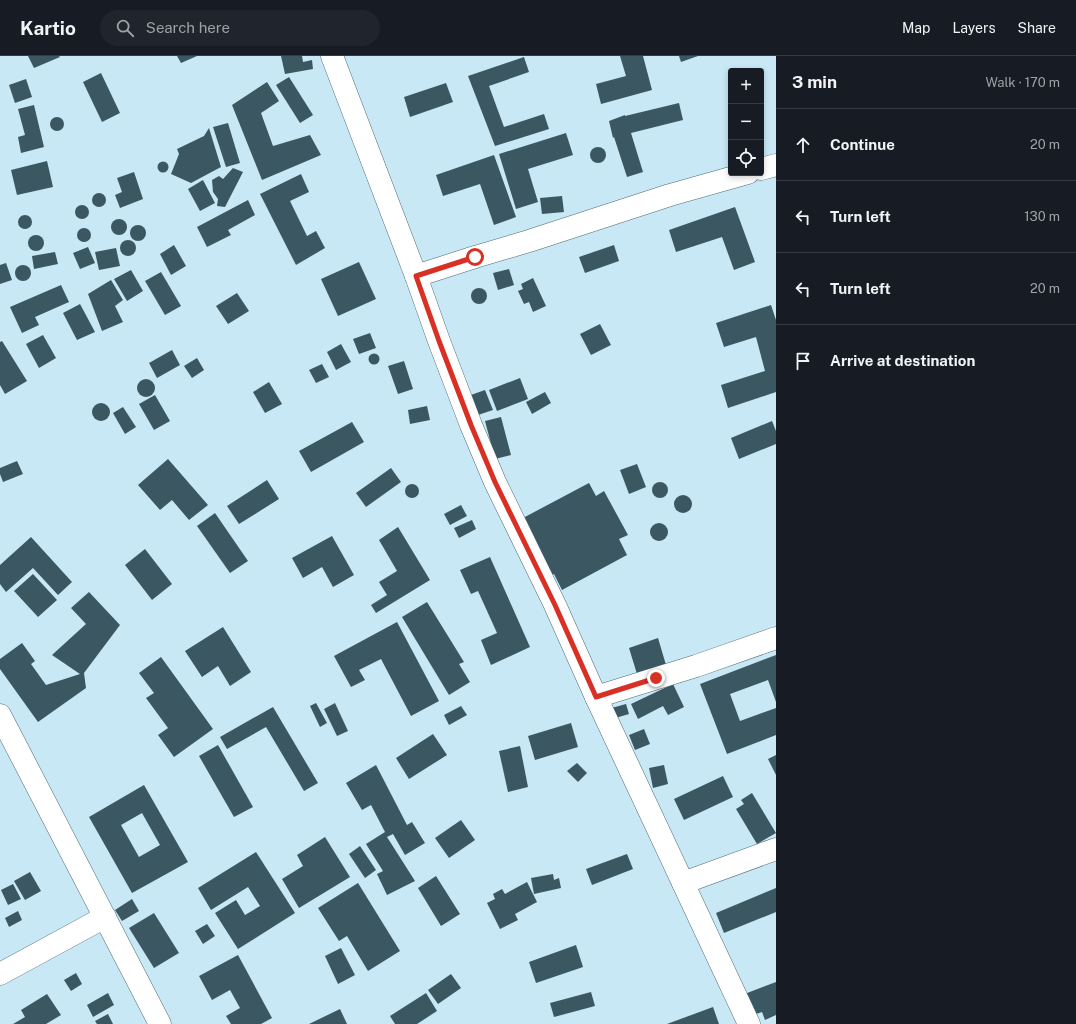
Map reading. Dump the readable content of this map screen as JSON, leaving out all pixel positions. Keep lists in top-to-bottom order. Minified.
{"page":{"header":"Kartio","search":"Search here","nav":["Map","Layers","Share"],"heading":["3 min","Walk · 170 m"],"map_buttons":["+","−"],"list":[["Continue","20 m"],["Turn left","130 m"],["Turn left","20 m"],"Arrive at destination"]}}
